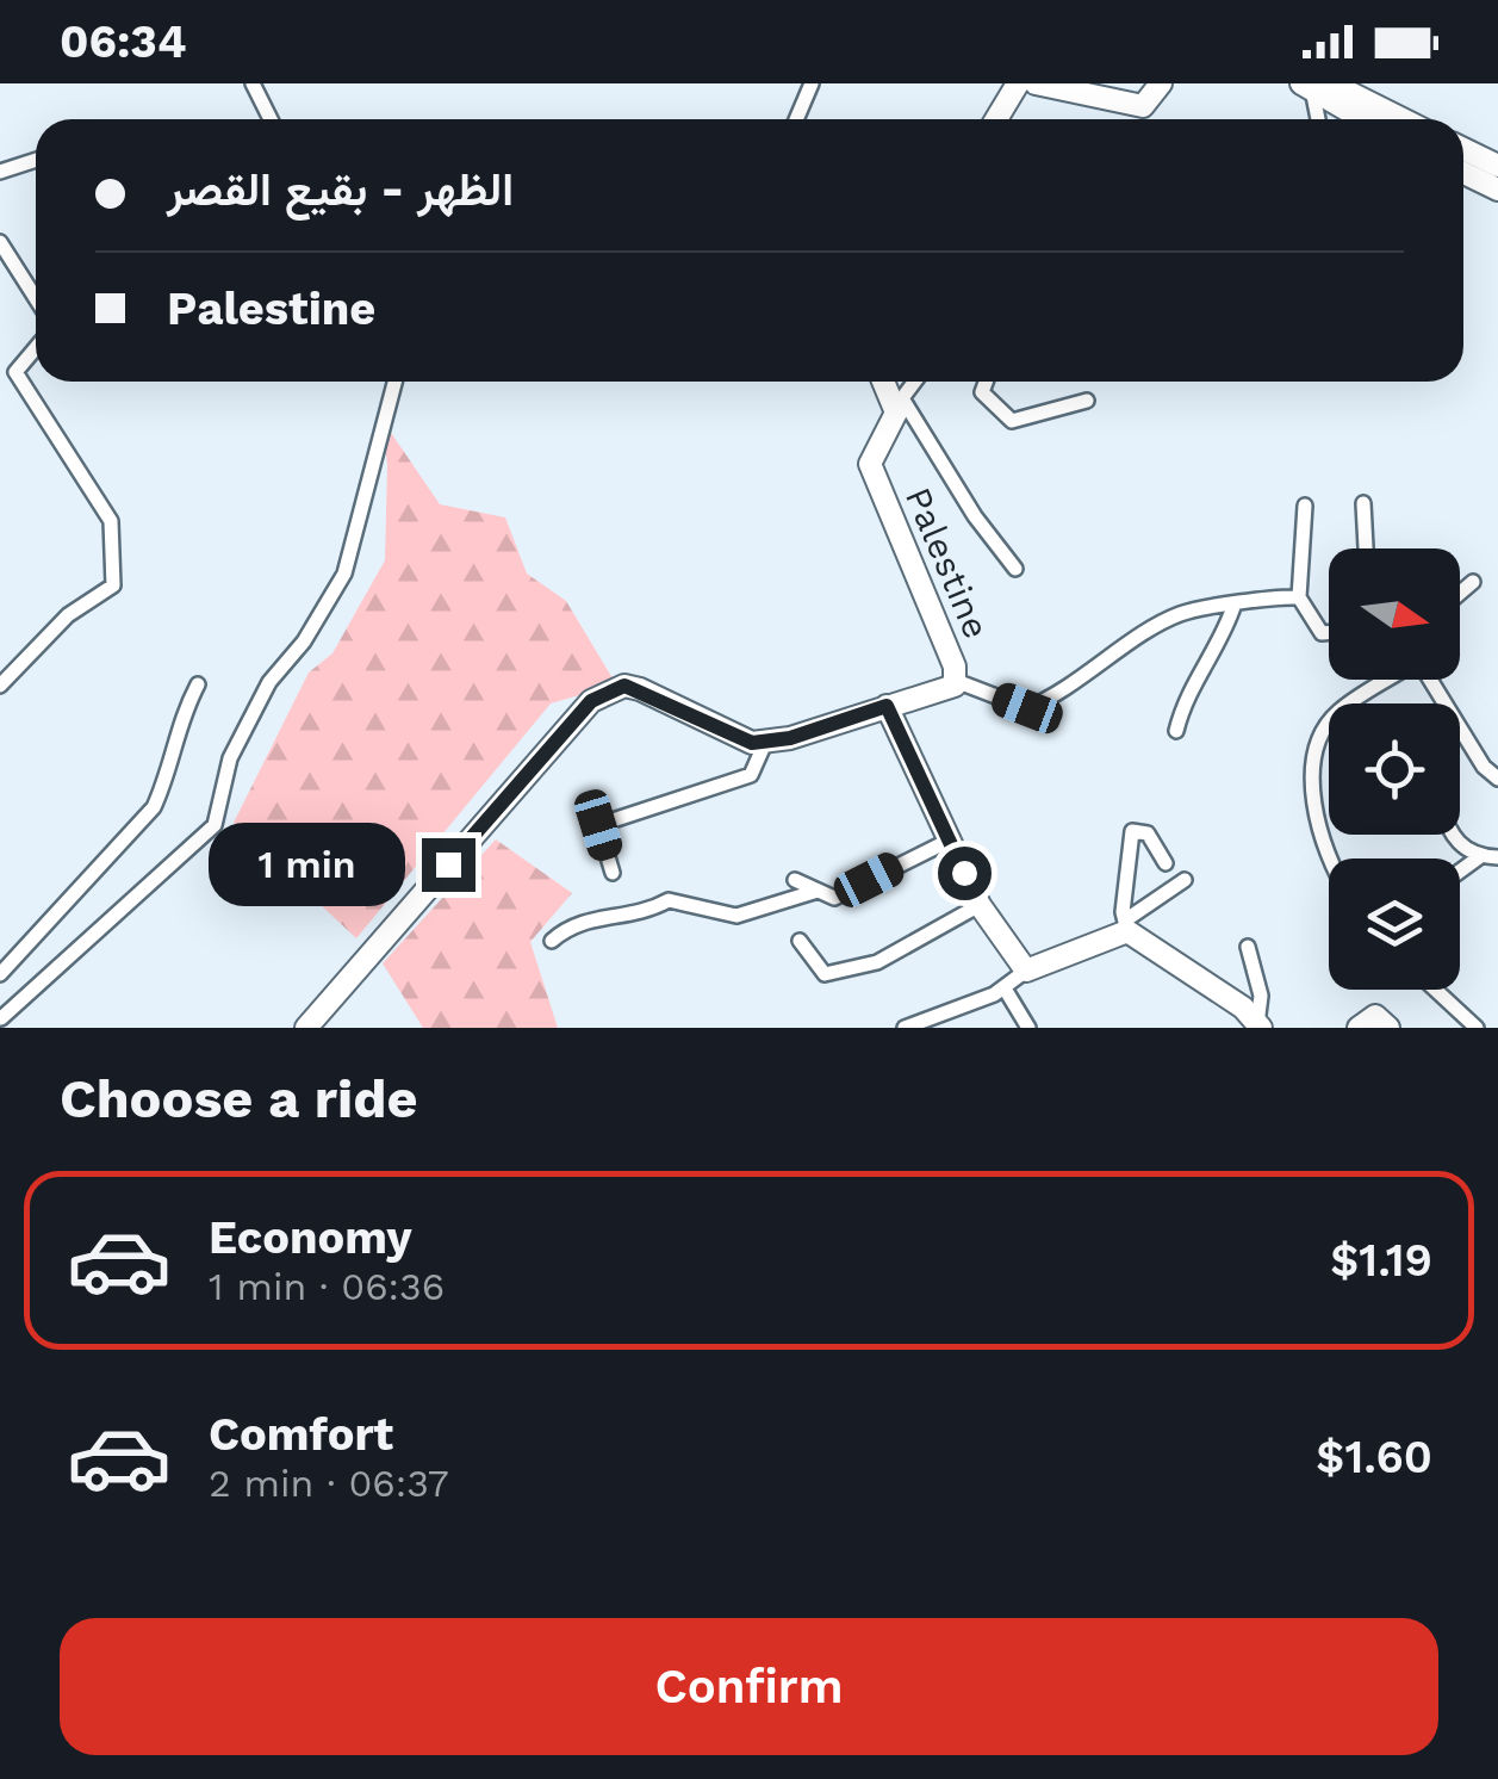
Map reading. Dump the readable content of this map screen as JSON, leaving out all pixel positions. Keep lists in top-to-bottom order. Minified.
{"streets":{"main road":["Palestine"]},"north":"right","page":{"status":"06:34","banner":["الظهر - بقيع القصر","Palestine"],"bubble":"1 min","heading":"Choose a ride","list":[{"name":"Economy","note":"1 min · 06:36","value":"$1.19"},{"name":"Comfort","note":"2 min · 06:37","value":"$1.60"}],"buttons":"Confirm"}}
